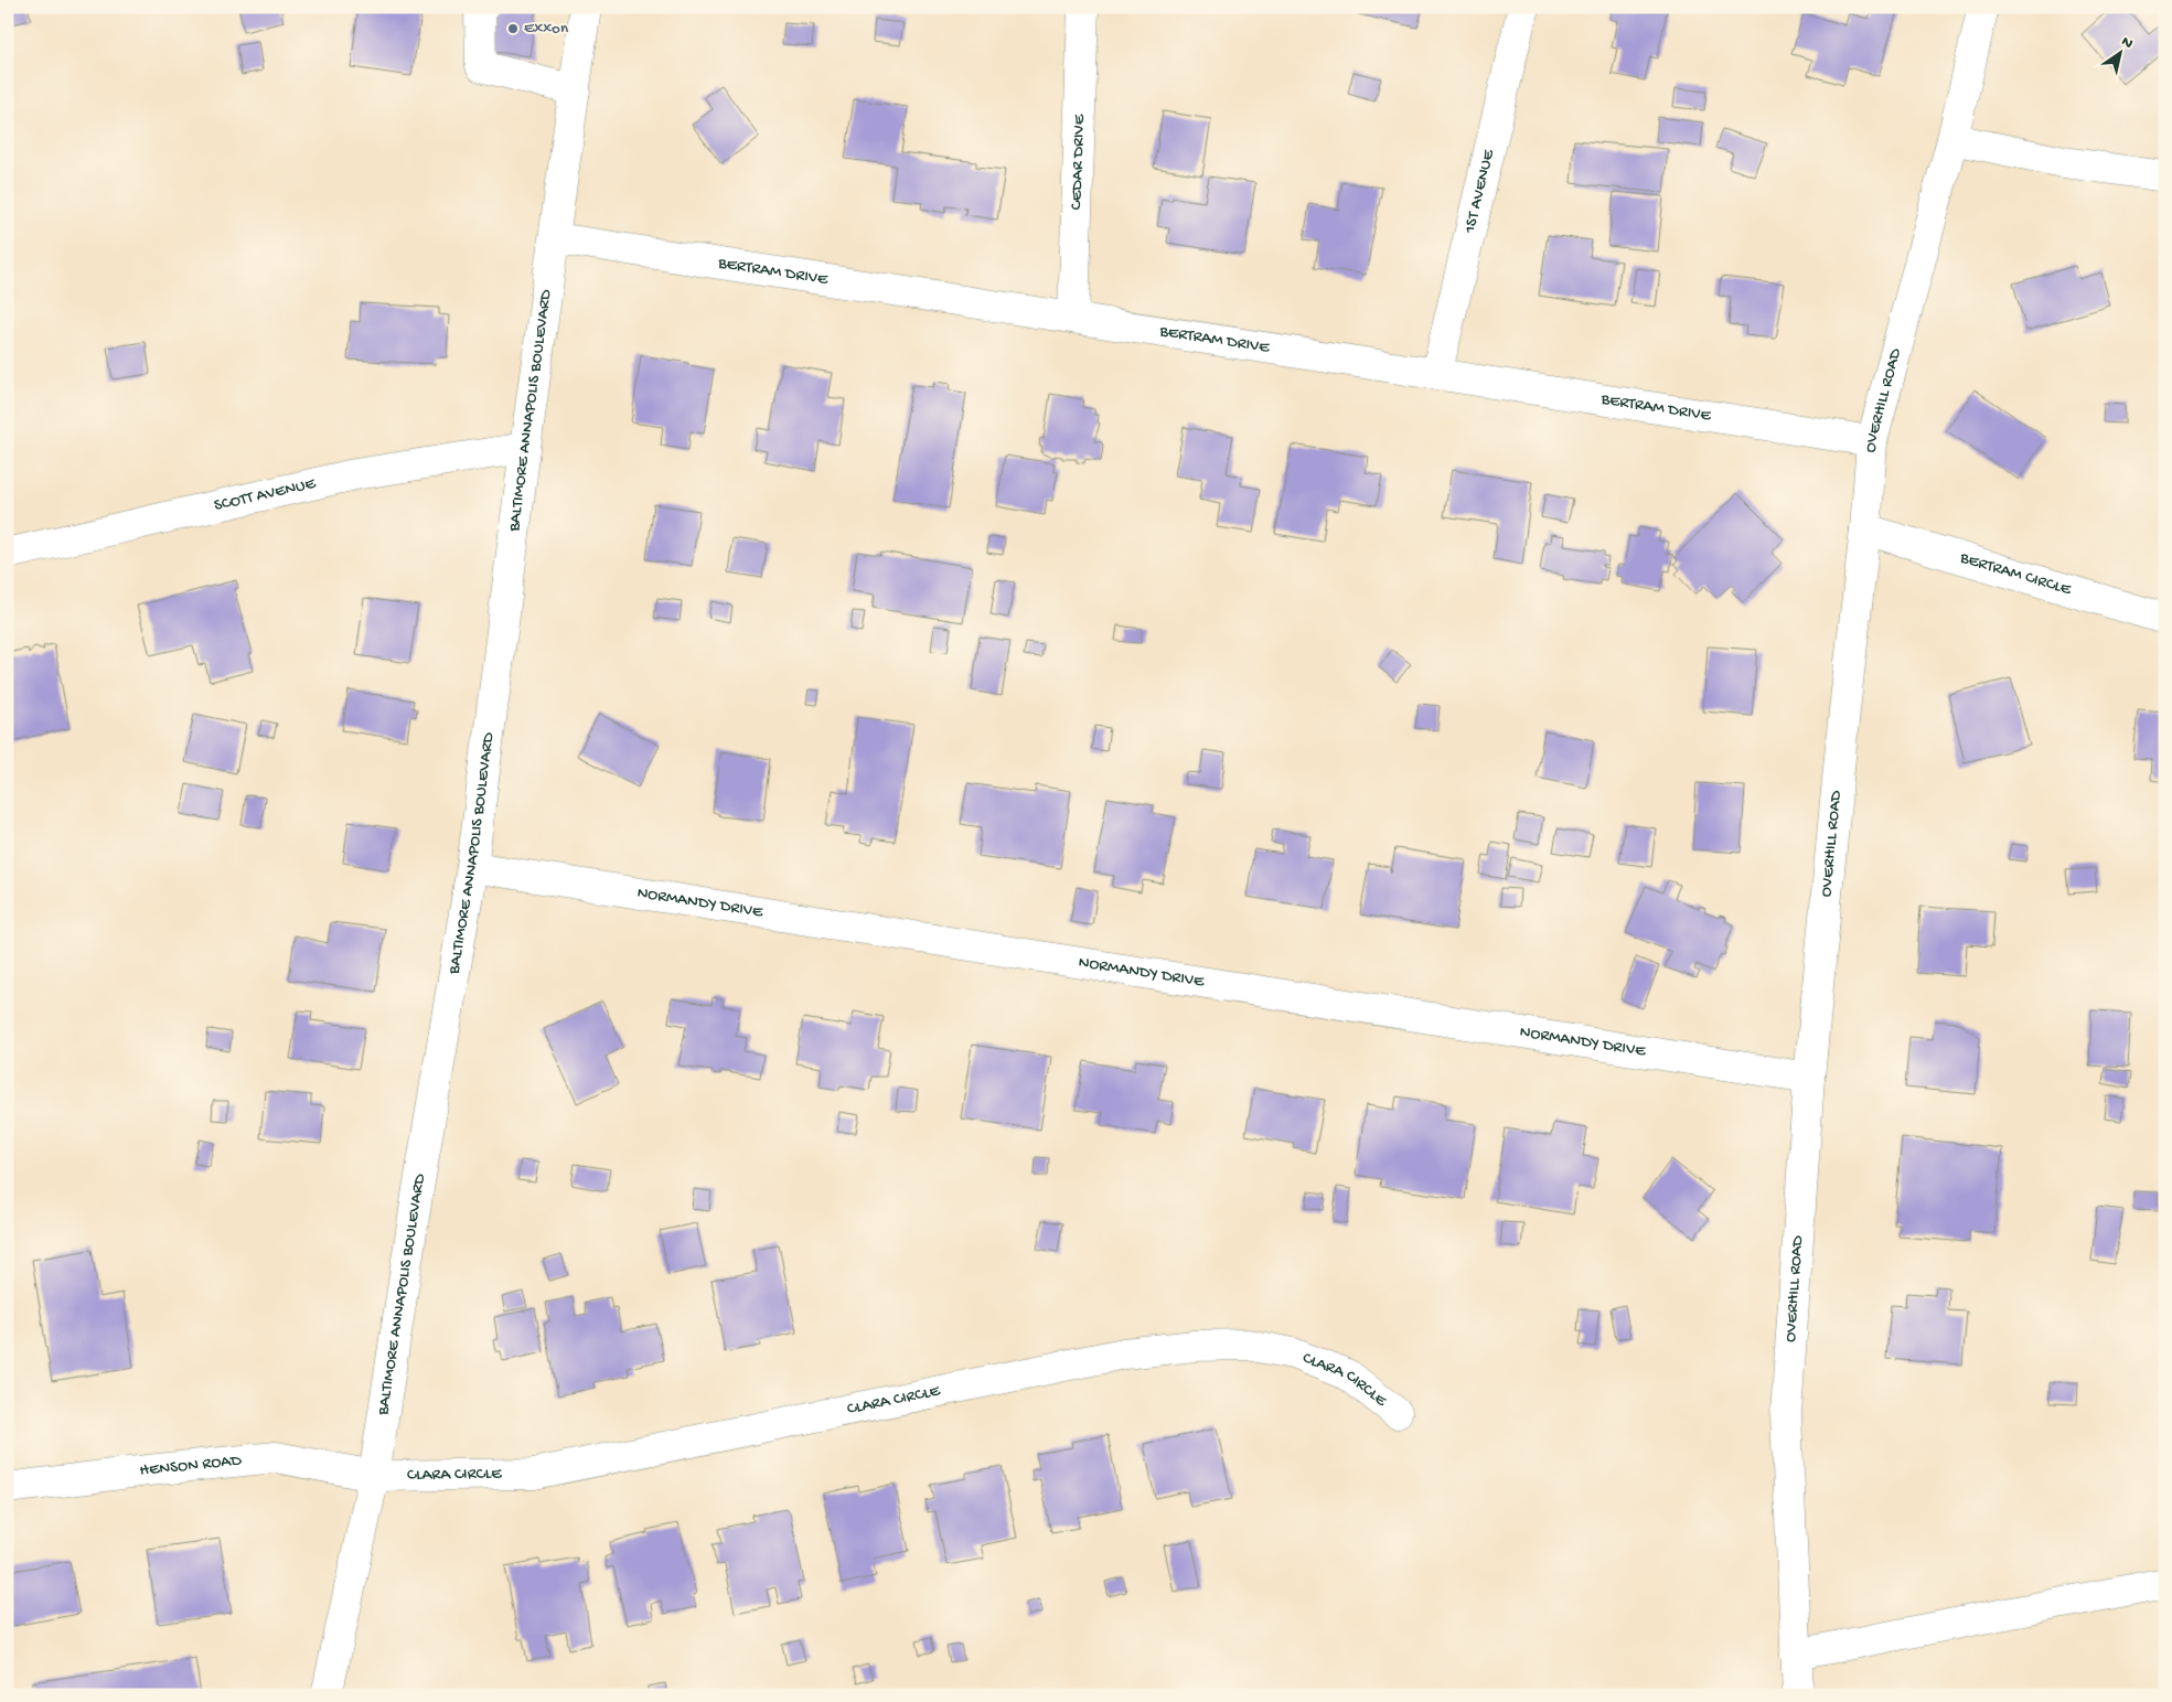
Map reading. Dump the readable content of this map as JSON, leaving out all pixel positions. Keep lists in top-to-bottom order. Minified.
{"streets":{"street":["CEDAR DRIVE","1ST AVENUE","BERTRAM DRIVE","OVERHILL ROAD","BALTIMORE ANNAPOLIS BOULEVARD","SCOTT AVENUE","BERTRAM CIRCLE","NORMANDY DRIVE","CLARA CIRCLE","HENSON ROAD"]},"crossings":[["CEDAR DRIVE","BERTRAM DRIVE"],["1ST AVENUE","BERTRAM DRIVE"],["BERTRAM DRIVE","OVERHILL ROAD"],["BERTRAM DRIVE","BALTIMORE ANNAPOLIS BOULEVARD"],["OVERHILL ROAD","BERTRAM CIRCLE"],["OVERHILL ROAD","NORMANDY DRIVE"],["BALTIMORE ANNAPOLIS BOULEVARD","SCOTT AVENUE"],["BALTIMORE ANNAPOLIS BOULEVARD","NORMANDY DRIVE"],["BALTIMORE ANNAPOLIS BOULEVARD","CLARA CIRCLE"],["BALTIMORE ANNAPOLIS BOULEVARD","HENSON ROAD"],["CLARA CIRCLE","HENSON ROAD"]],"places":["Exxon"],"north":"top right"}
